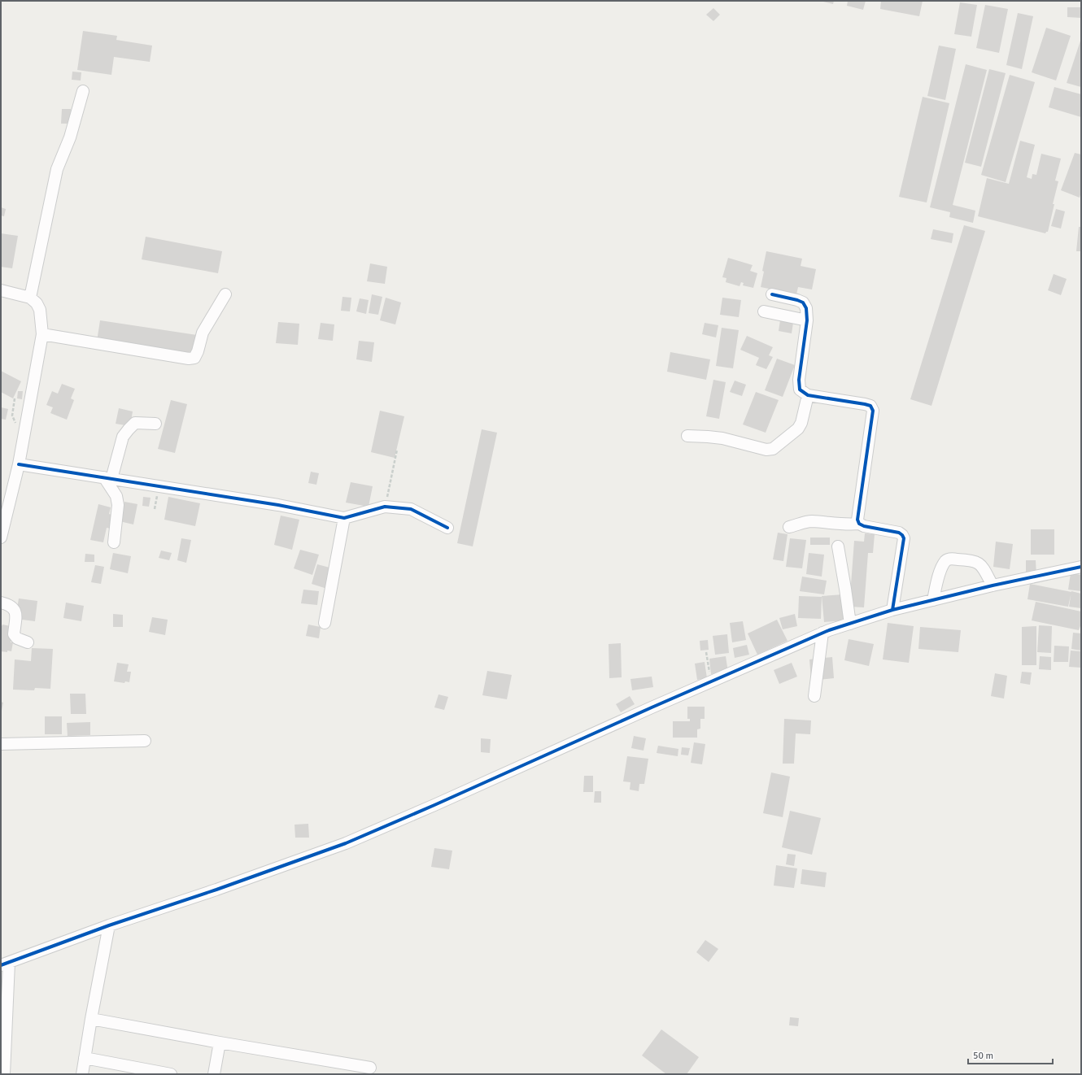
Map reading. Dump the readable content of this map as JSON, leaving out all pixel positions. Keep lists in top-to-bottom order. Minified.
{"scale_bar":"50 m"}
